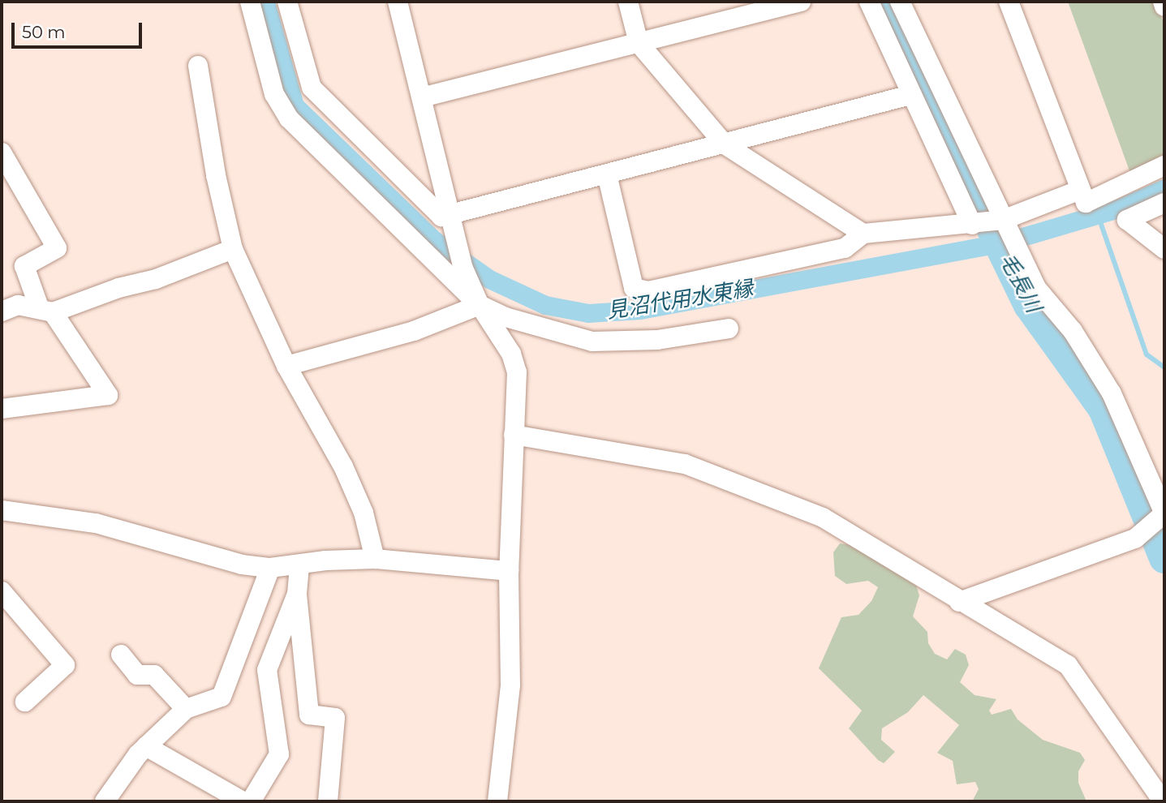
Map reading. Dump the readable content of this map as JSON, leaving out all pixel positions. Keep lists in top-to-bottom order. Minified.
{"water":["毛長川","見沼代用水東縁"],"scale_bar":"50 m"}
